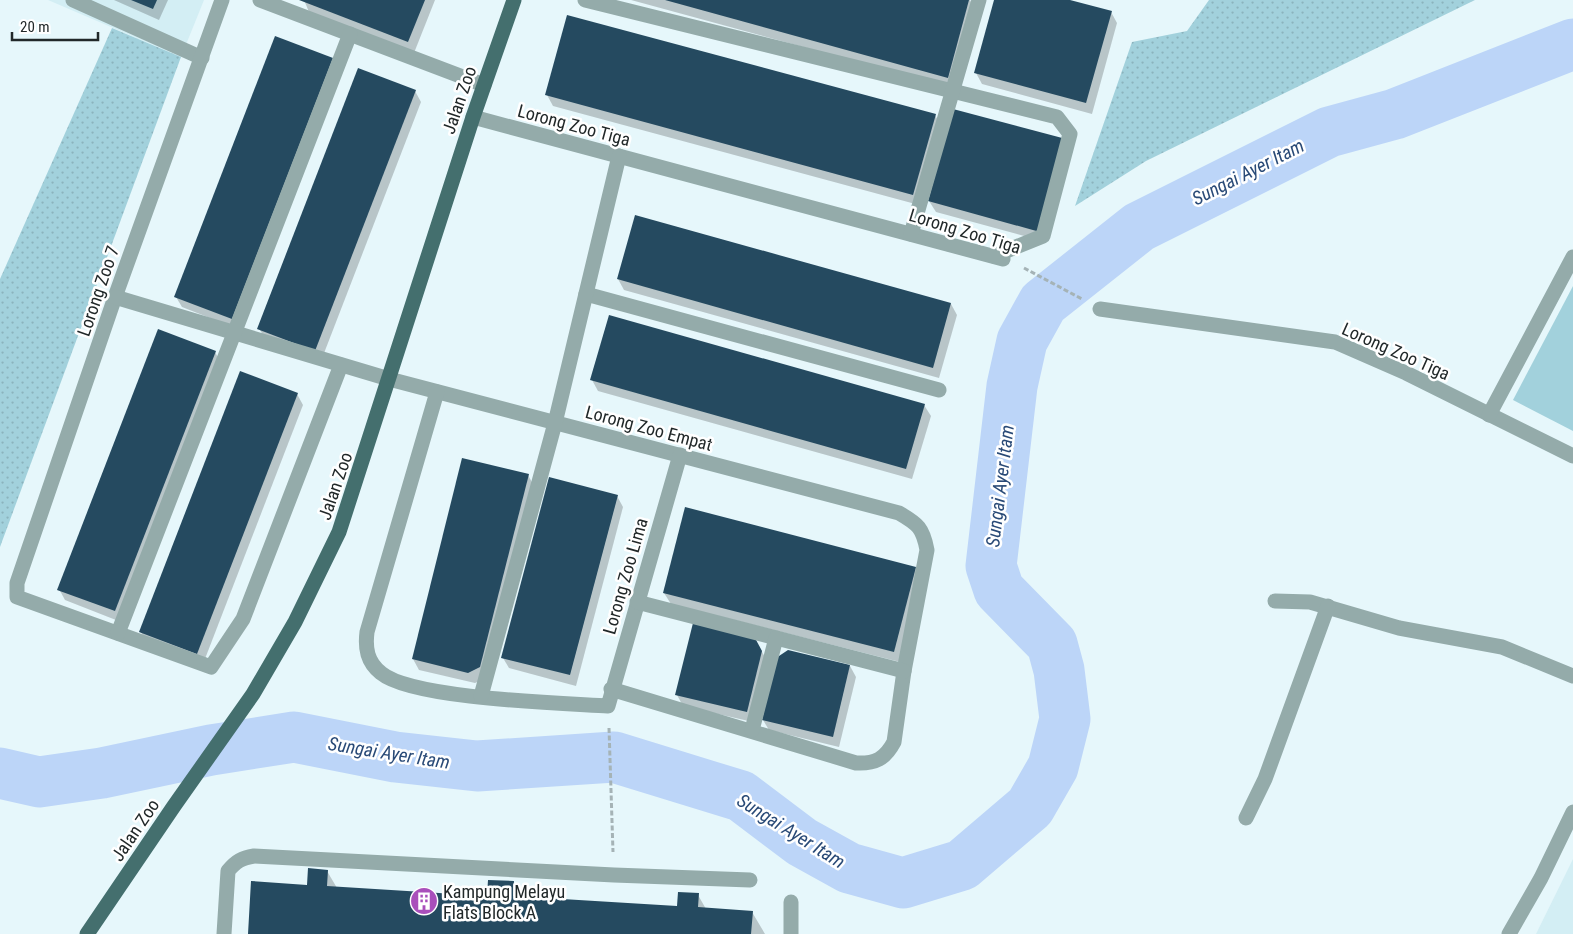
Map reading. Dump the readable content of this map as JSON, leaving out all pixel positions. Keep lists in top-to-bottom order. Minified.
{"streets":{"main road":["Jalan Zoo"],"street":["Lorong Zoo Tiga","Lorong Zoo 7","Lorong Zoo Empat","Lorong Zoo Lima"]},"crossings":[["Jalan Zoo","Lorong Zoo Tiga"],["Jalan Zoo","Lorong Zoo Empat"],["Lorong Zoo 7","Lorong Zoo Empat"],["Lorong Zoo Empat","Lorong Zoo Lima"]],"water":["Sungai Ayer Itam"],"places":{"building":["Kampung Melayu Flats Block A"]},"scale_bar":"20 m"}
